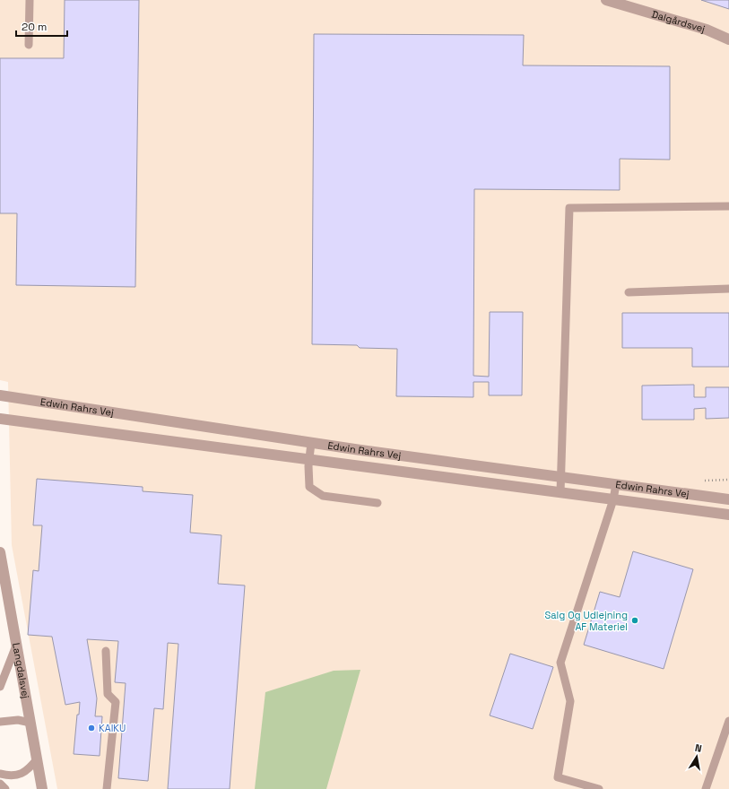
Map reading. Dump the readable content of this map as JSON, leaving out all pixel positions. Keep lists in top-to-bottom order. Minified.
{"streets":{"street":["Dalgårdsvej","Edwin Rahrs Vej","Langdalsvej"]},"places":["Salg Og Udlejning AF Materiel","KAIKU"],"scale_bar":"20 m","north":"top"}
